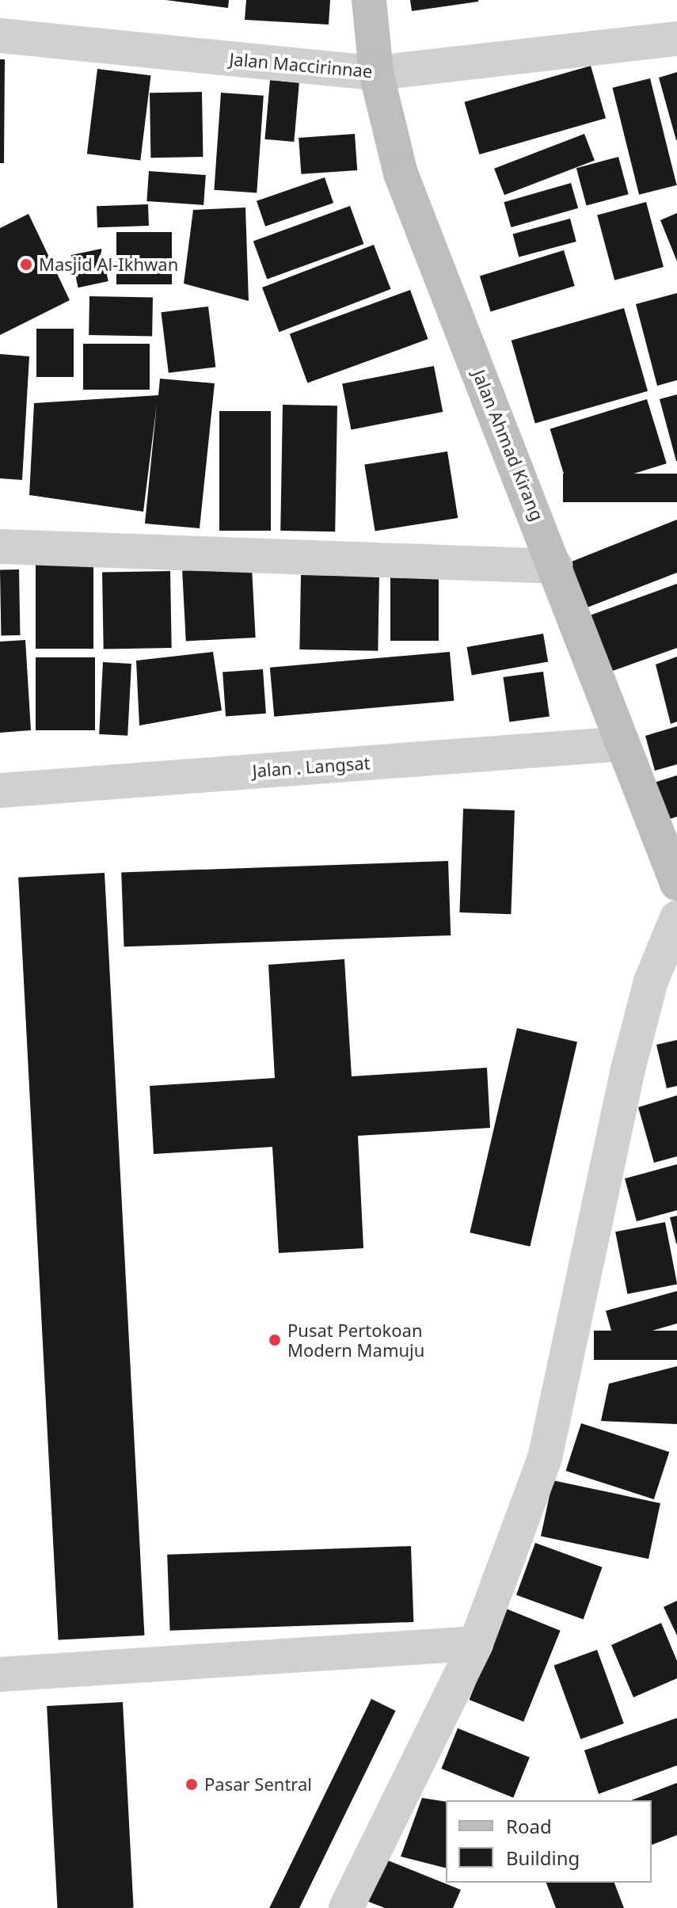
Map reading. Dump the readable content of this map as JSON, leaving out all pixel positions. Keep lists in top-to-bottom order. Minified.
{"streets":{"main road":["Jalan Ahmad Kirang"],"street":["Jalan Maccirinnae","Jalan . Langsat"]},"crossings":[["Jalan Maccirinnae","Jalan Ahmad Kirang"],["Jalan Ahmad Kirang","Jalan . Langsat"]],"places":["Masjid Al-Ikhwan","Pusat Pertokoan Modern Mamuju","Pasar Sentral"],"legend":["Road","Building"]}
